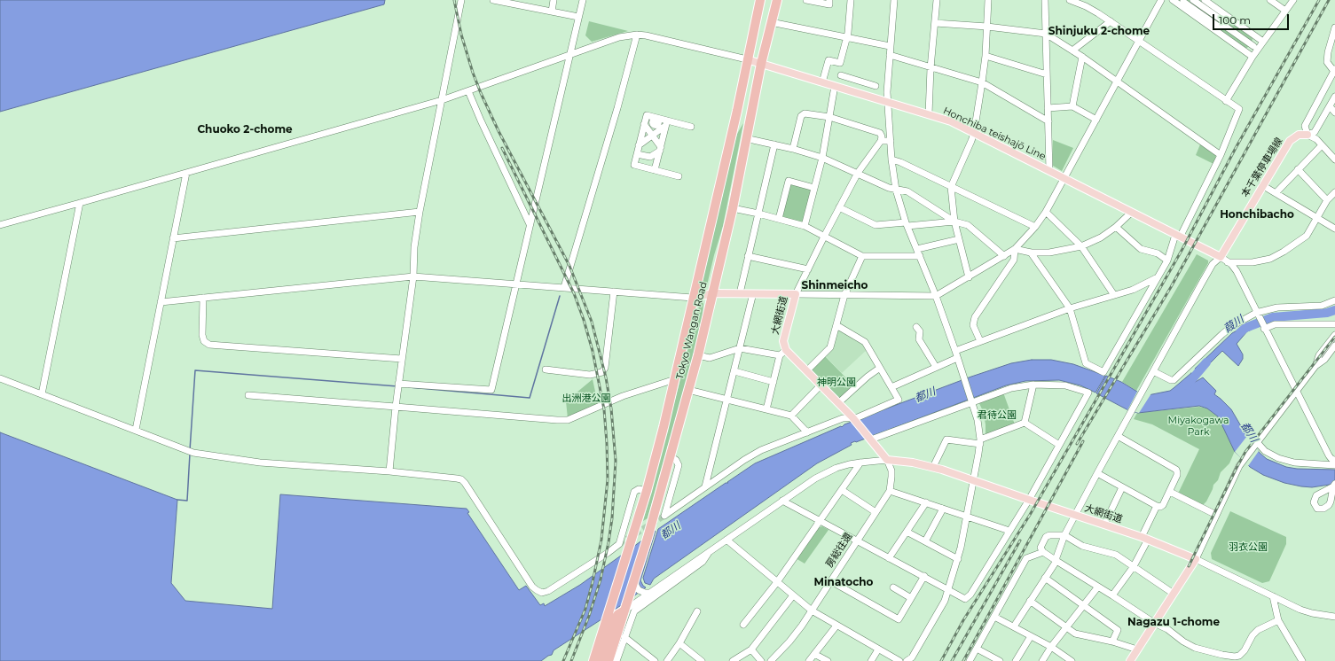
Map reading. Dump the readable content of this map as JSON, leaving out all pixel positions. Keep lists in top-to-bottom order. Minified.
{"streets":{"highway":["Tokyo Wangan Road"],"main road":["Honchiba teishajō Line","本千葉停車場線","大網街道"],"street":["房総往還"]},"crossings":[["Honchiba teishajō Line","本千葉停車場線"],["Honchiba teishajō Line","Tokyo Wangan Road"],["大網街道","Tokyo Wangan Road"],["大網街道","房総往還"]],"districts":["Shinjuku 2-chome","Chuoko 2-chome","Honchibacho","Shinmeicho","Minatocho","Nagazu 1-chome"],"water":["葭川","都川"],"parks":["神明公園","出洲港公園","君待公園","Miyakogawa Park","羽衣公園"],"scale_bar":"100 m"}
